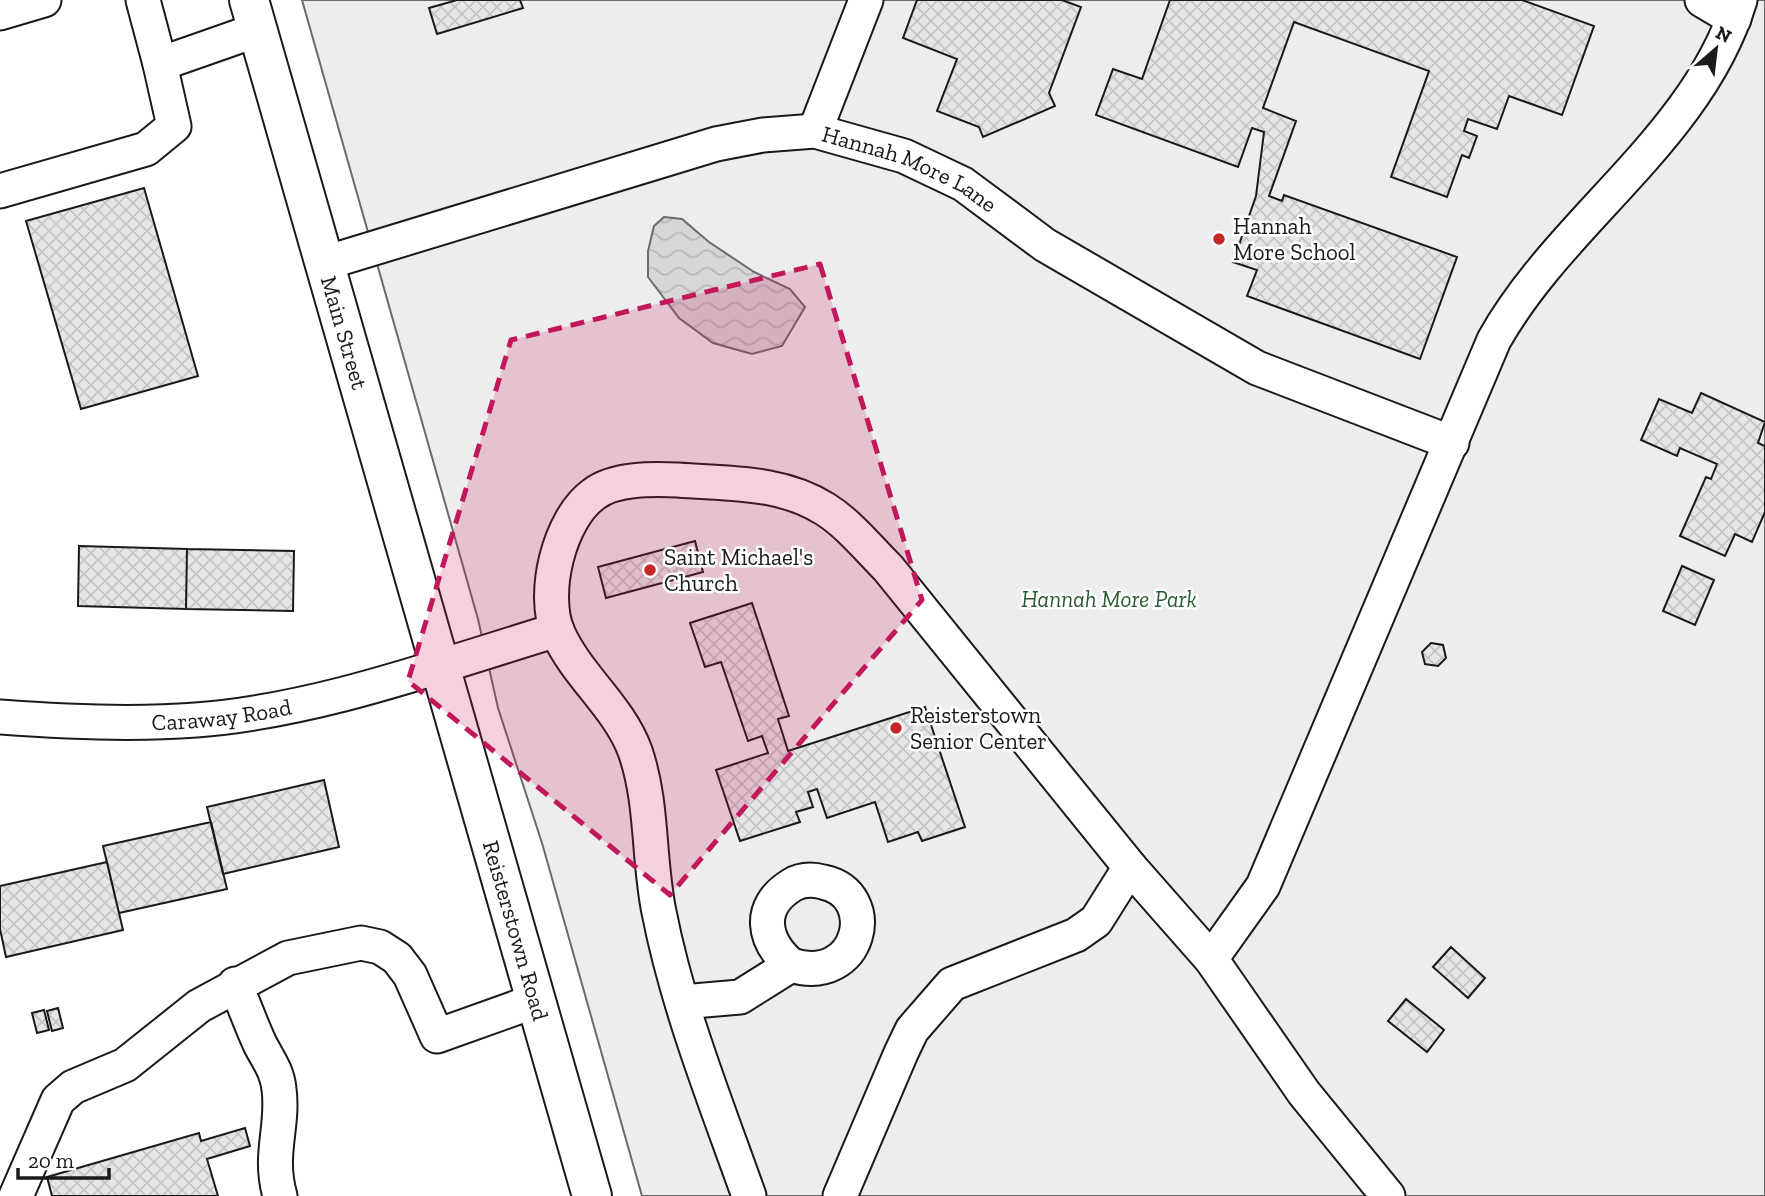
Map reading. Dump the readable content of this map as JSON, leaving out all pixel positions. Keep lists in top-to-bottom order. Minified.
{"streets":{"main road":["Main Street","Reisterstown Road"],"street":["Hannah More Lane","Caraway Road"]},"crossings":[["Hannah More Lane","Main Street"],["Main Street","Caraway Road"],["Main Street","Reisterstown Road"],["Caraway Road","Reisterstown Road"]],"parks":["Hannah More Park"],"places":["Hannah More School","Saint Michael's Church","Reisterstown Senior Center"],"scale_bar":"20 m","north":"top right"}
